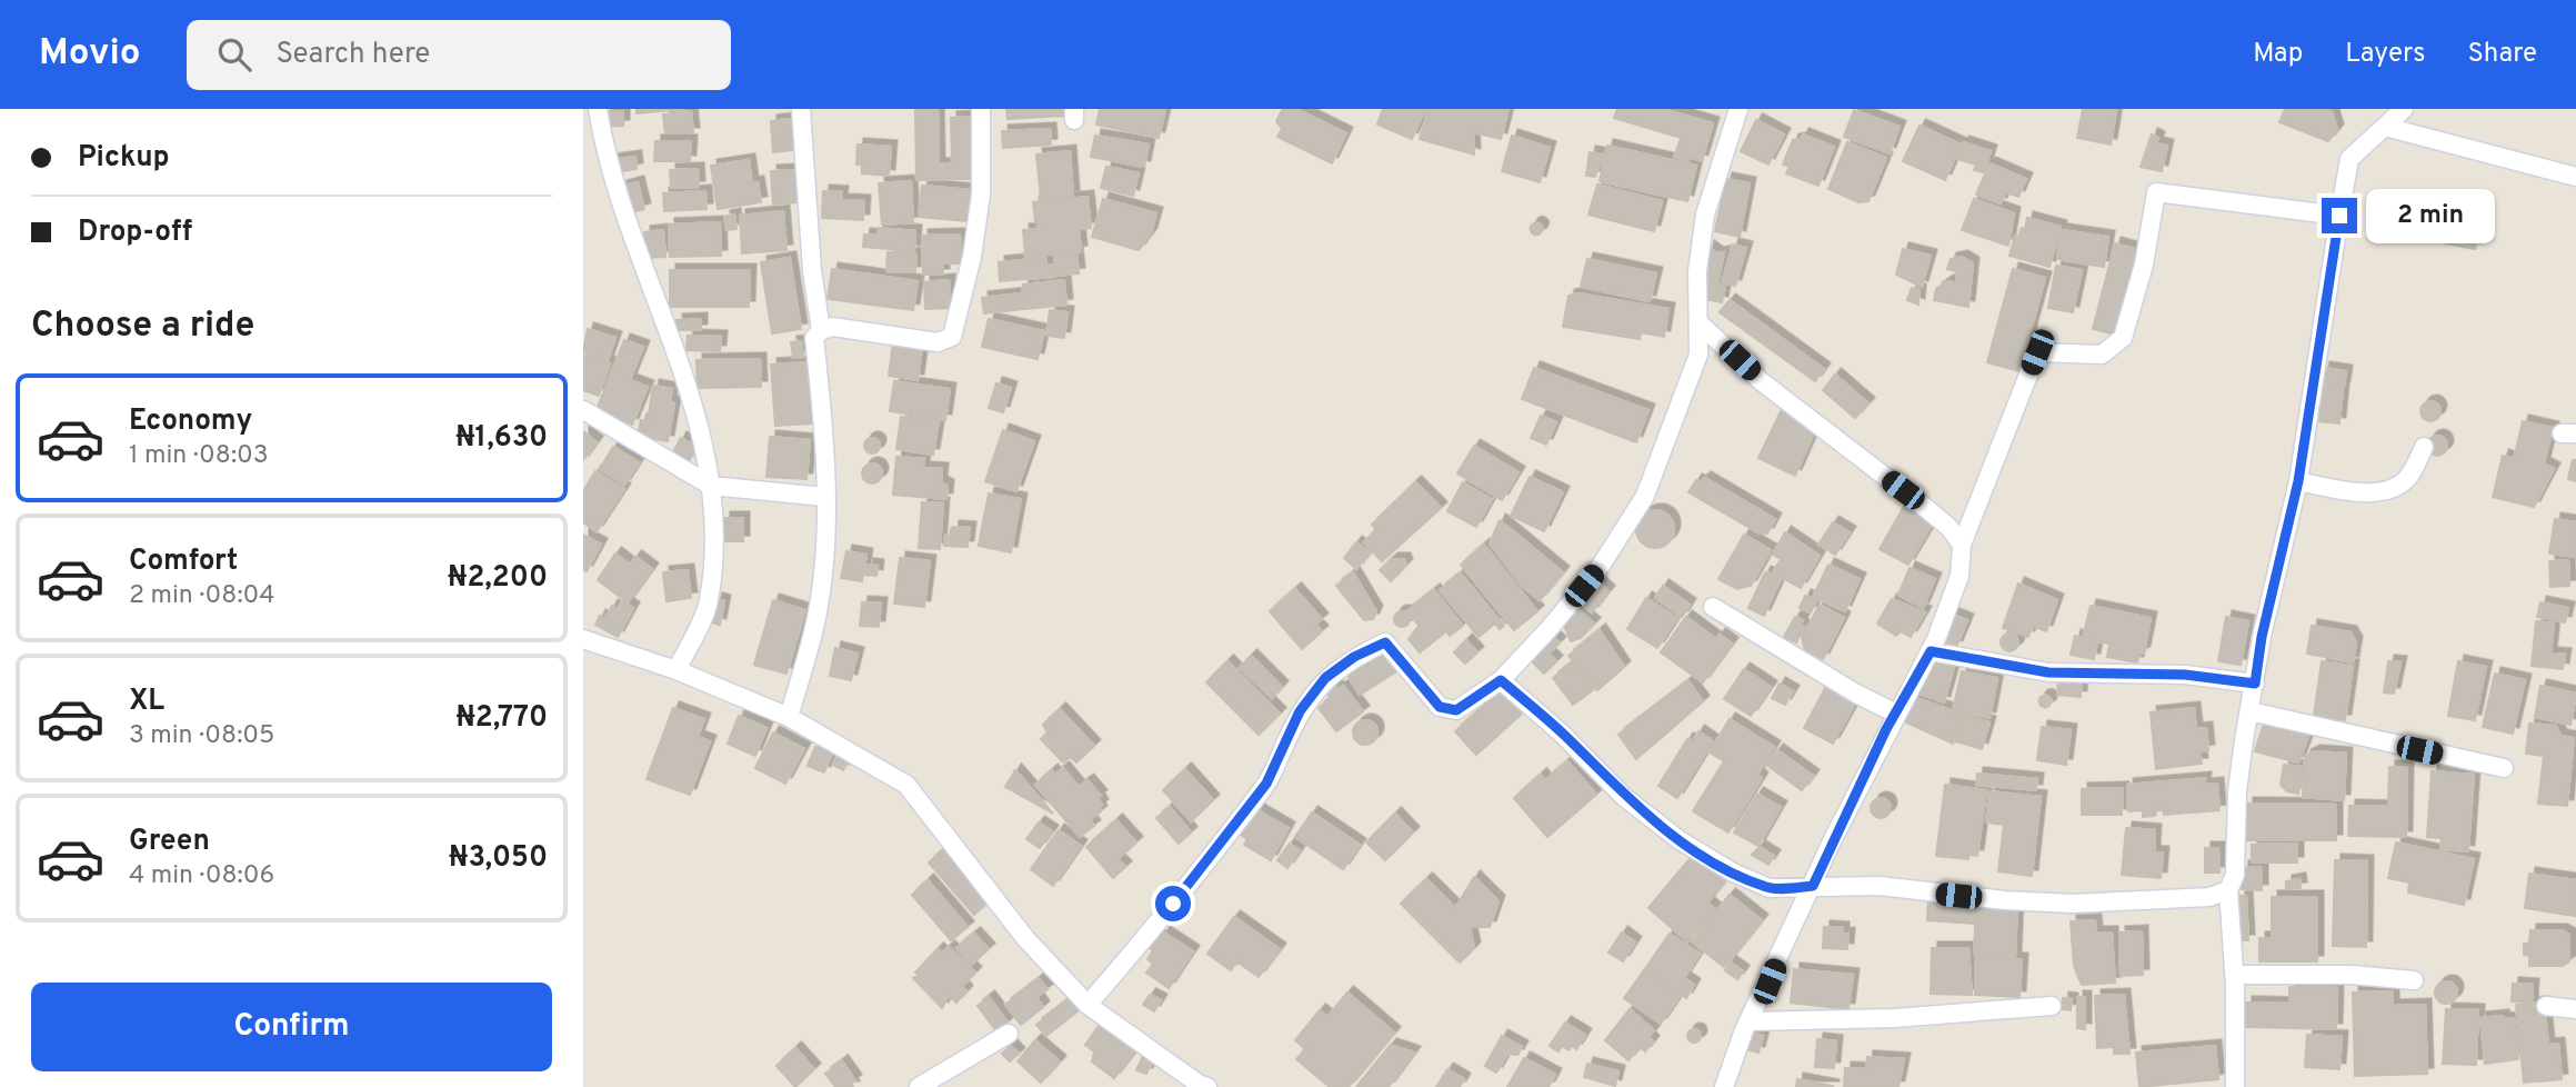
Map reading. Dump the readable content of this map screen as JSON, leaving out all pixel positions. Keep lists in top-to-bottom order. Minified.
{"page":{"header":"Movio","search":"Search here","nav":["Map","Layers","Share"],"banner":["Pickup","Drop-off"],"bubble":"2 min","heading":"Choose a ride","list":[{"name":"Economy","note":"1 min · 08:03","value":"₦1,630"},{"name":"Comfort","note":"2 min · 08:04","value":"₦2,200"},{"name":"XL","note":"3 min · 08:05","value":"₦2,770"},{"name":"Green","note":"4 min · 08:06","value":"₦3,050"}],"buttons":"Confirm"}}
